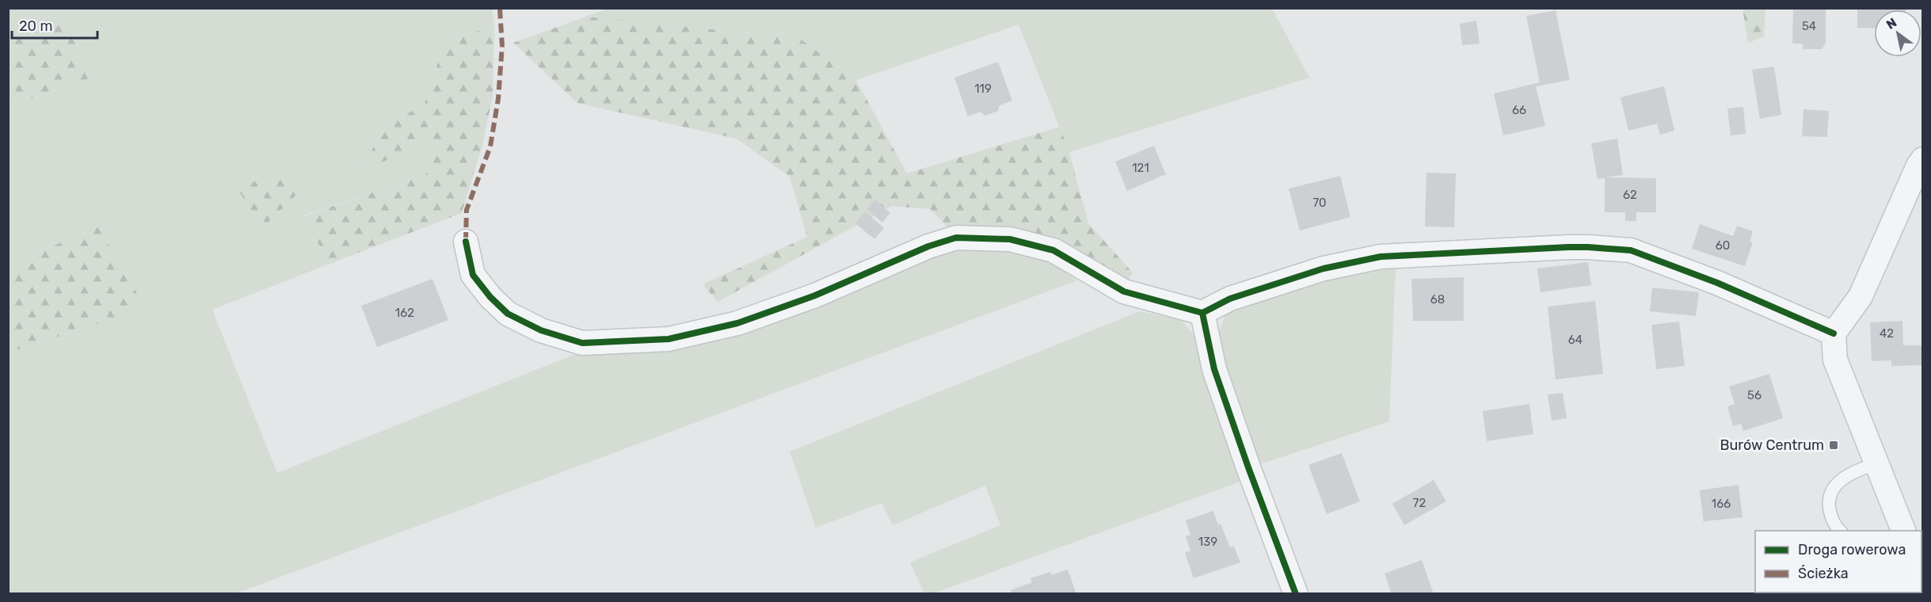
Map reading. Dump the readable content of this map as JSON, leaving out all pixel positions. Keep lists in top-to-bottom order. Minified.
{"places":{"transit":["Burów Centrum"]},"house_numbers":["54","119","66","121","62","70","60","68","162","42","64","56","72","166","139"],"legend":["Droga rowerowa","Ścieżka"],"scale_bar":"20 m","north":"top left"}
